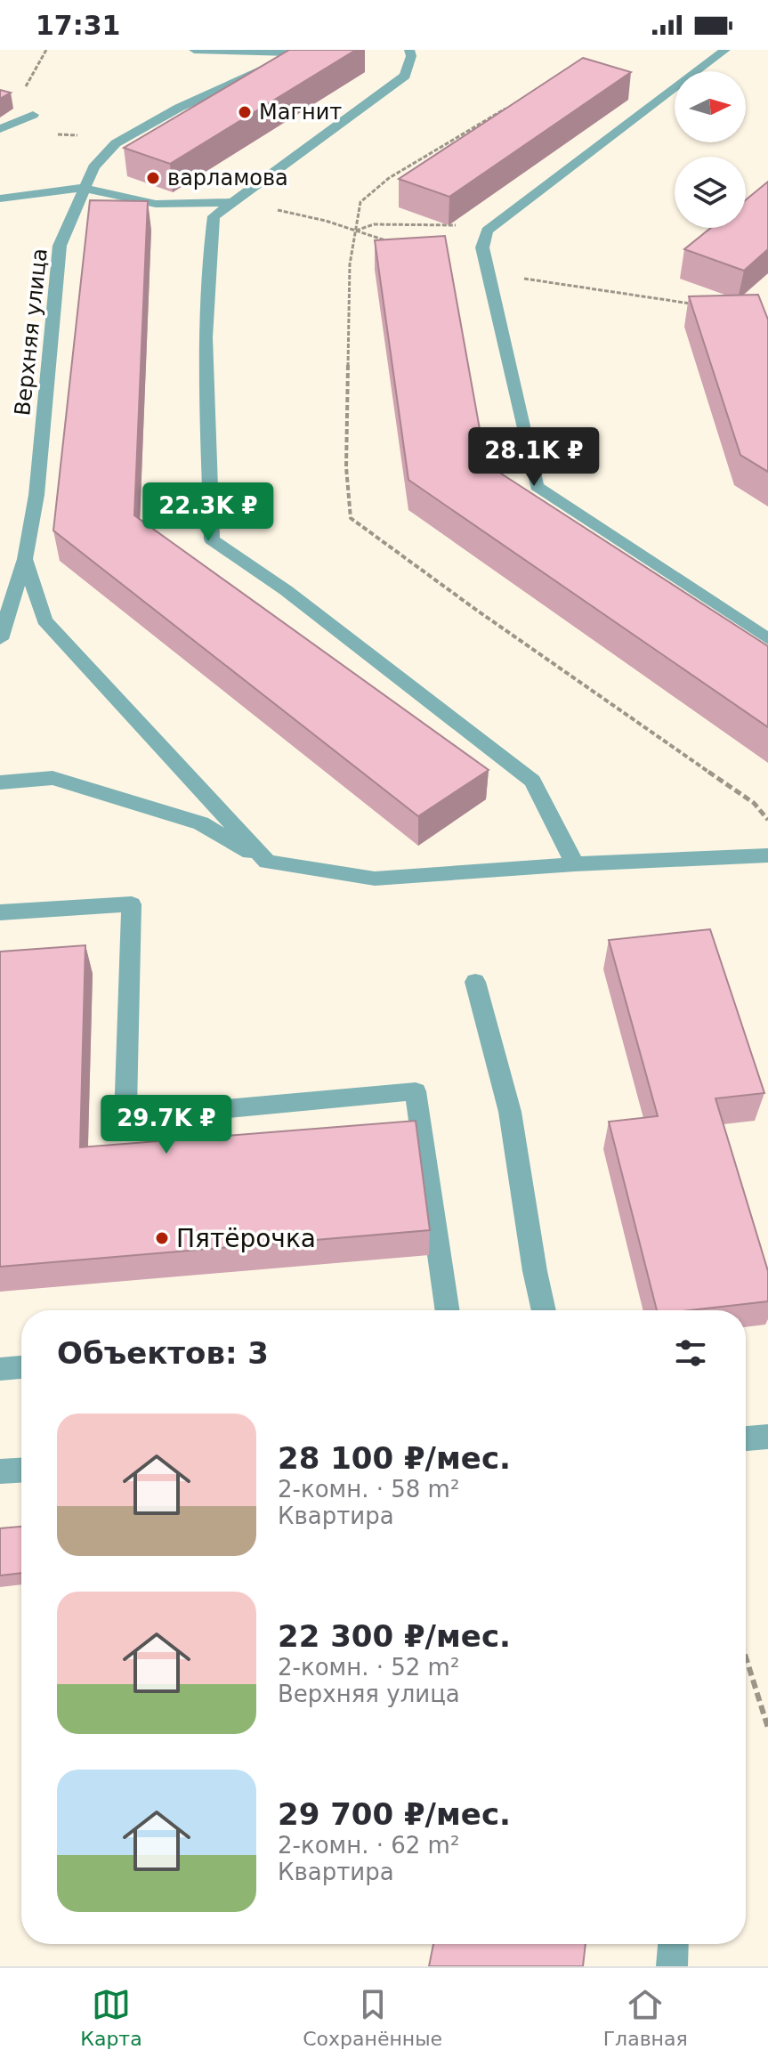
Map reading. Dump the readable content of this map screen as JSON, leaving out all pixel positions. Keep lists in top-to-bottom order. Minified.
{"streets":{"street":["Верхняя улица"]},"places":["Магнит","варламова","Пятёрочка"],"north":"right","page":{"status":"17:31","price":["28.1K ₽","22.3K ₽","29.7K ₽"],"heading":"Объектов: 3","list":[{"name":"28 100 ₽/мес.","note":"2-комн. · 58 m² · Квартира"},{"name":"22 300 ₽/мес.","note":"2-комн. · 52 m² · Верхняя улица"},{"name":"29 700 ₽/мес.","note":"2-комн. · 62 m² · Квартира"}],"tabs":["Карта","Сохранённые","Главная"]}}
